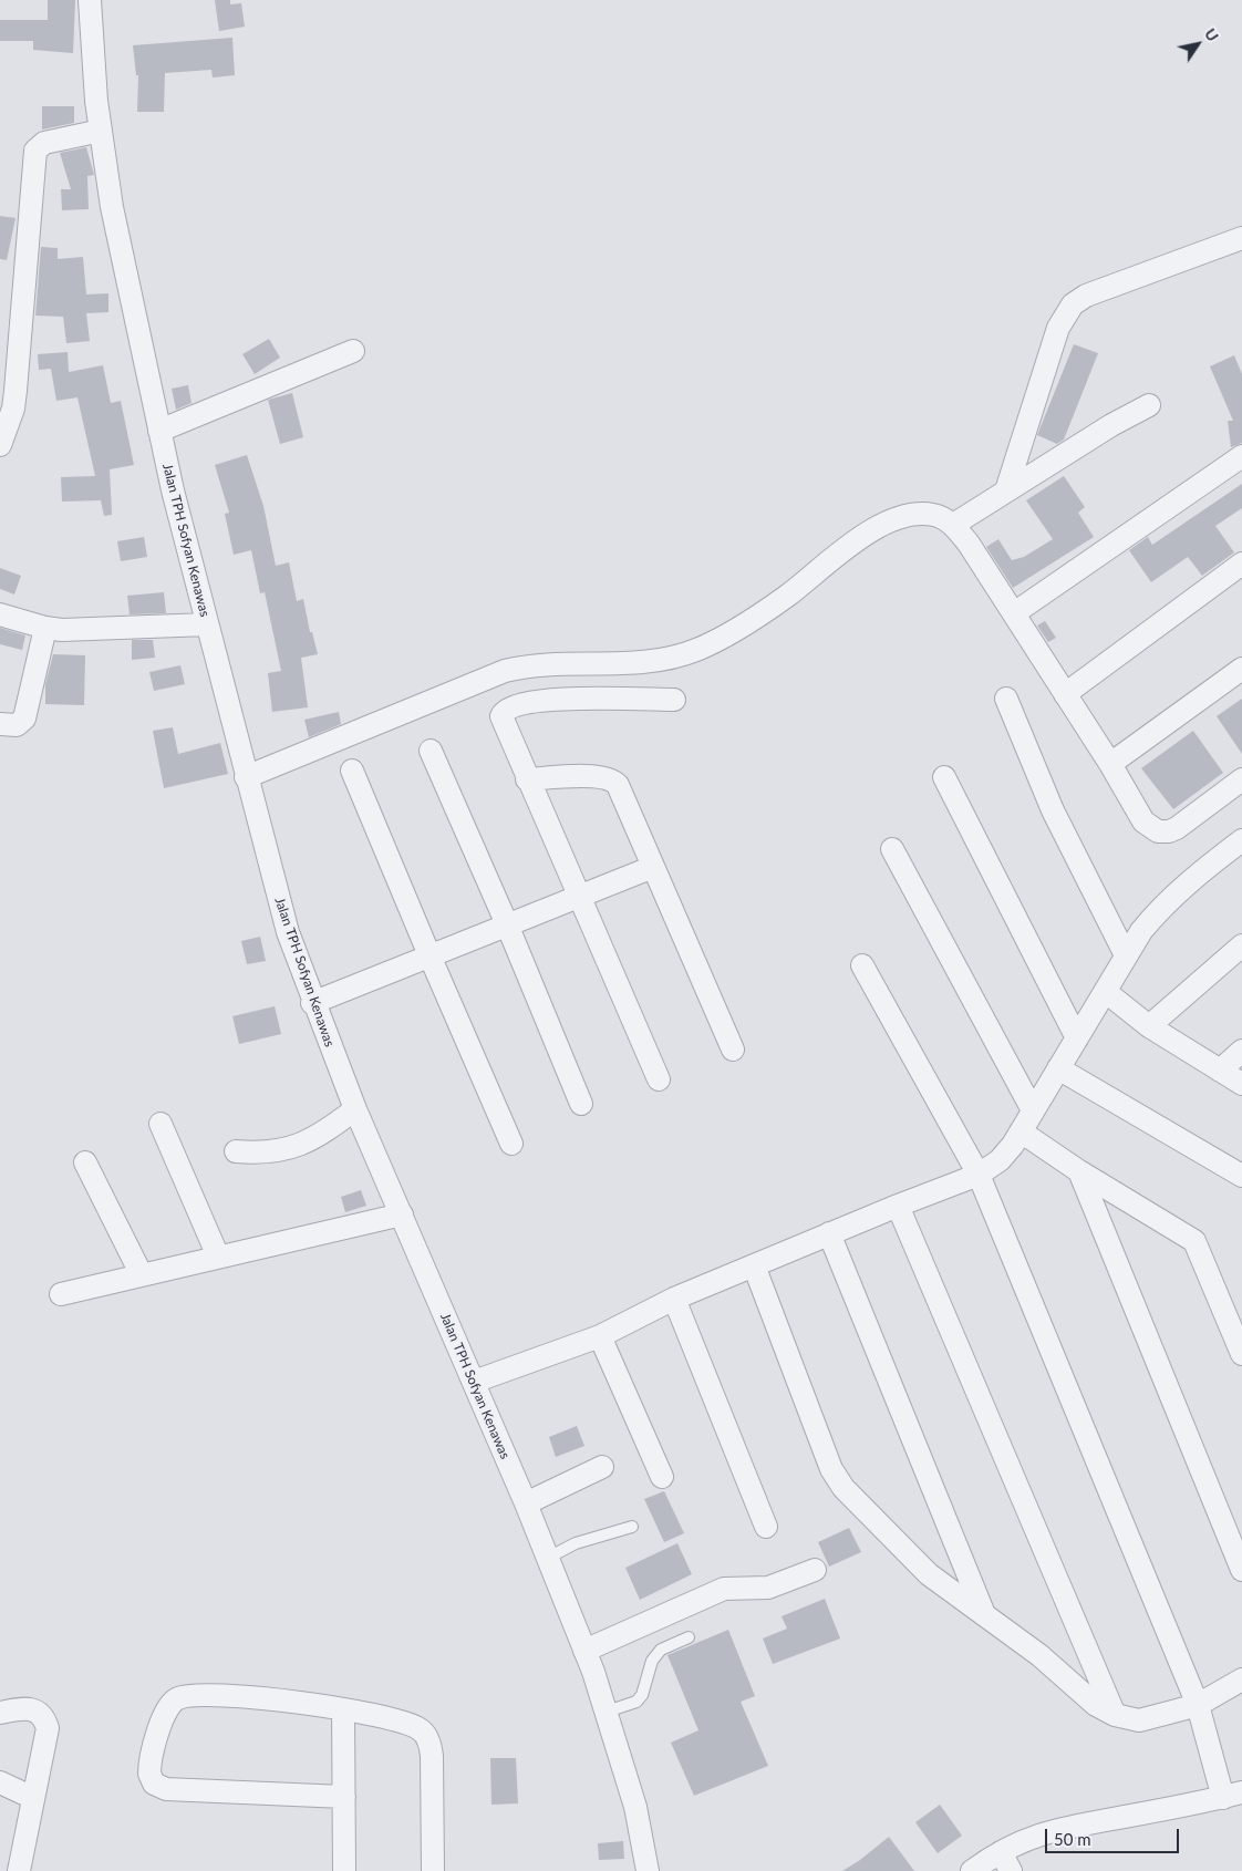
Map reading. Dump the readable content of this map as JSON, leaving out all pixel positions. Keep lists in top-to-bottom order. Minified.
{"streets":{"street":["Jalan TPH Sofyan Kenawas"]},"scale_bar":"50 m","north":"top right"}
